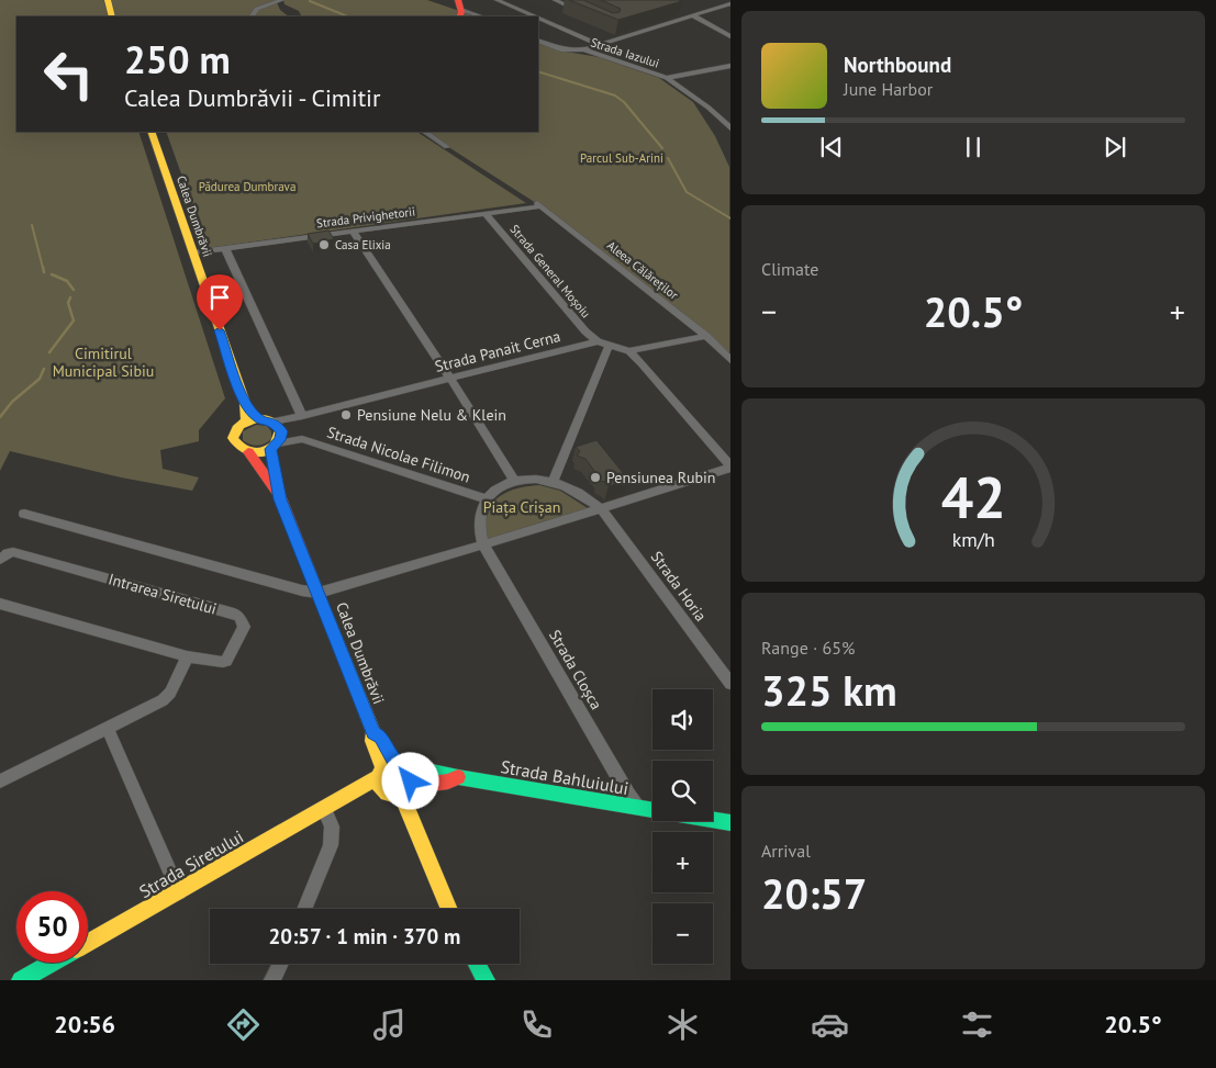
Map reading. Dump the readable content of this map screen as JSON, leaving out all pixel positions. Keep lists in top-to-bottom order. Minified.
{"streets":{"main road":["Calea Dumbrăvii","Strada Bahluiului","Strada Siretului"],"street":["Strada Iazului","Strada Privighetorii","Aleea Călăreților","Strada General Moșoiu","Strada Panait Cerna","Strada Nicolae Filimon","Strada Horia","Intrarea Siretului","Strada Cloșca"]},"crossings":[["Calea Dumbrăvii","Strada Privighetorii"],["Calea Dumbrăvii","Strada Panait Cerna"],["Calea Dumbrăvii","Strada Nicolae Filimon"],["Calea Dumbrăvii","Strada Bahluiului"],["Calea Dumbrăvii","Strada Siretului"],["Strada Privighetorii","Aleea Călăreților"],["Strada Privighetorii","Strada General Moșoiu"],["Strada General Moșoiu","Strada Panait Cerna"],["Strada Panait Cerna","Strada Nicolae Filimon"],["Strada Cloșca","Strada Bahluiului"],["Strada Bahluiului","Strada Siretului"]],"parks":["Parcul Sub-Arini","Pădurea Dumbrava","Cimitirul Municipal Sibiu","Piața Crișan"],"places":["Casa Elixia","Pensiune Nelu & Klein","Pensiunea Rubin"],"page":{"turn":["250 m","Calea Dumbrăvii - Cimitir"],"song":["Northbound","June Harbor"],"tile":["Climate",["Range · 65%","325 km"],["Arrival","20:57"]],"heat":["−","20.5°","+"],"map_buttons":["+","−"],"limit":"50","trip":"20:57 · 1 min · 370 m","tabs":["20:56","20.5°"],"gauge":["42","km/h"]}}
